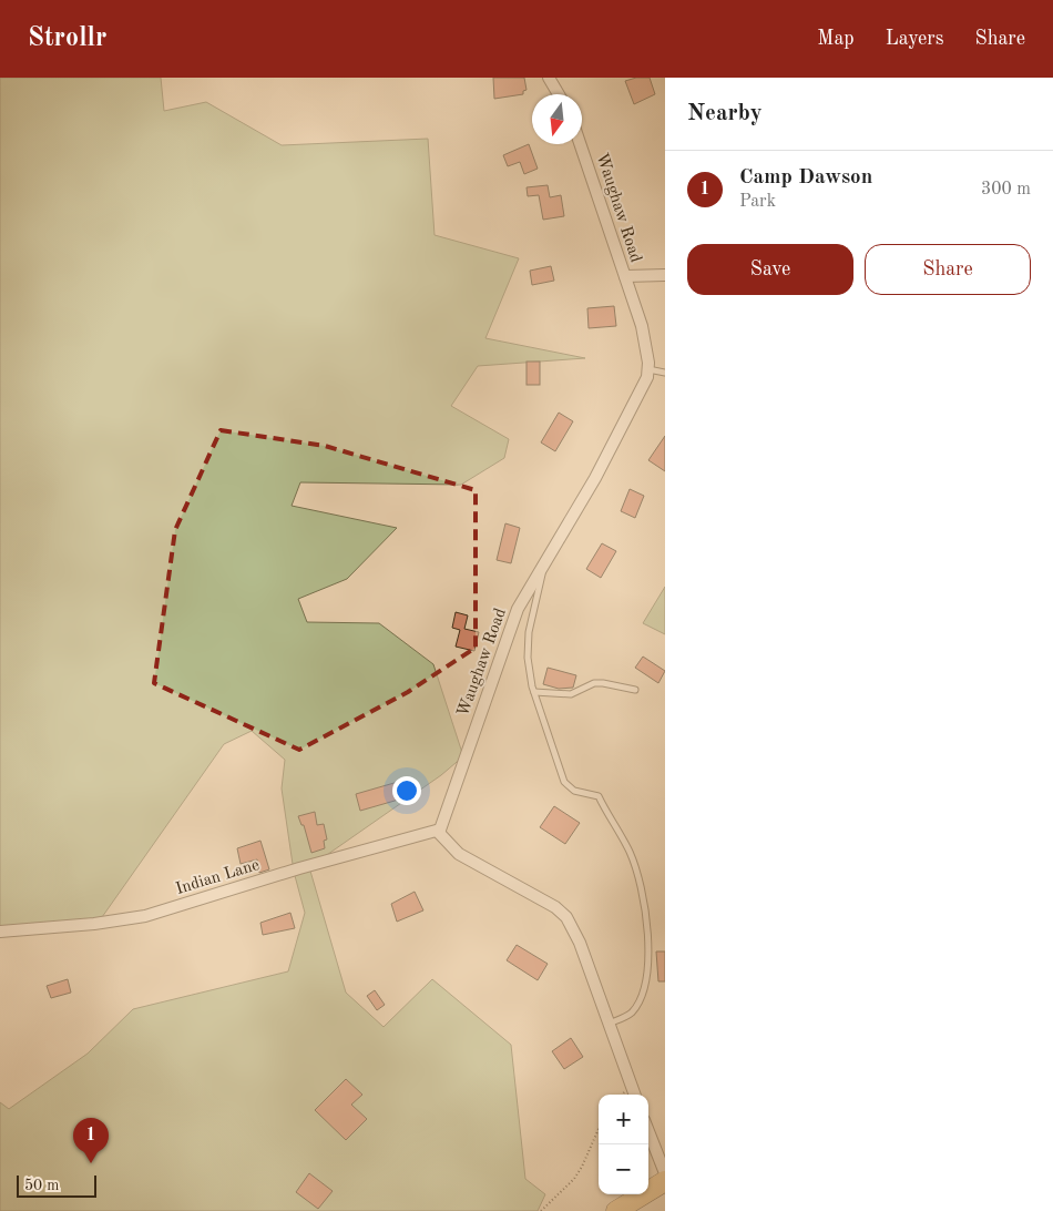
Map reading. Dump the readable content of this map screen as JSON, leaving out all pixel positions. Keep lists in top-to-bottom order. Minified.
{"streets":{"street":["Waughaw Road","Indian Lane"]},"crossings":[["Waughaw Road","Indian Lane"]],"scale_bar":"50 m","north":"bottom","page":{"header":"Strollr","nav":["Map","Layers","Share"],"heading":"Nearby","list":[{"mark":"1","name":"Camp Dawson","note":"Park","value":"300 m"}],"buttons":["Save","Share"],"map_buttons":["+","−"],"pins":"1","scale":"50 m"}}
